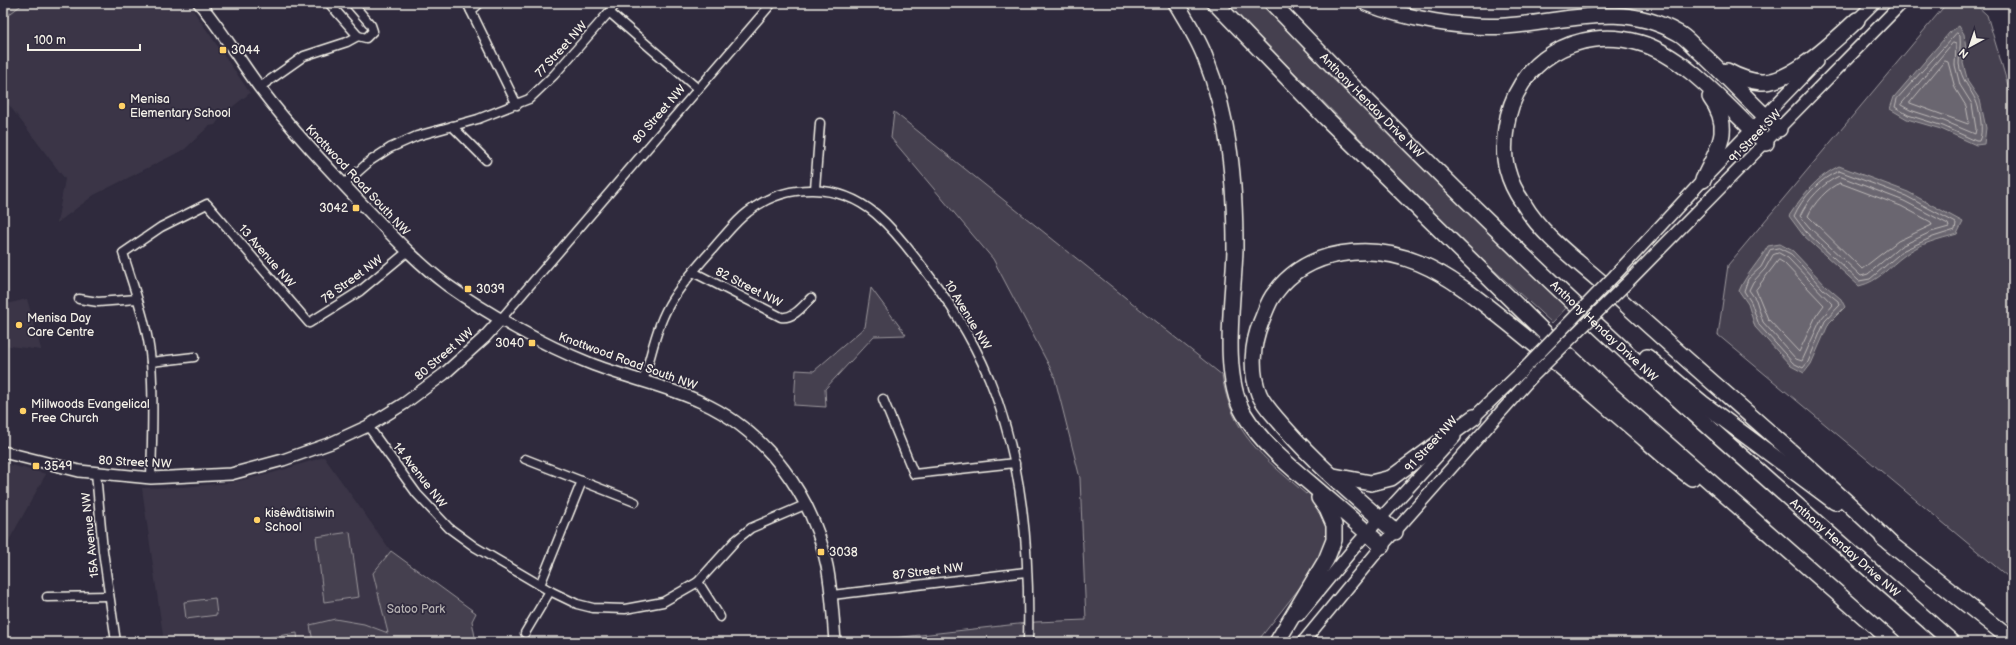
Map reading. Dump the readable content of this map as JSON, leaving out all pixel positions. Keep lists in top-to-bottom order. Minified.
{"streets":{"highway":["Anthony Henday Drive NW"],"main road":["80 Street NW","91 Street SW","Knottwood Road South NW","91 Street NW"],"street":["77 Street NW","13 Avenue NW","78 Street NW","82 Street NW","10 Avenue NW","14 Avenue NW","15A Avenue NW","87 Street NW"]},"crossings":[["77 Street NW","Knottwood Road South NW"],["80 Street NW","Knottwood Road South NW"],["80 Street NW","14 Avenue NW"],["80 Street NW","15A Avenue NW"],["91 Street SW","91 Street NW"],["Knottwood Road South NW","78 Street NW"],["Knottwood Road South NW","82 Street NW"],["Knottwood Road South NW","14 Avenue NW"],["Knottwood Road South NW","87 Street NW"],["13 Avenue NW","78 Street NW"],["82 Street NW","10 Avenue NW"],["10 Avenue NW","87 Street NW"]],"parks":["Satoo Park"],"places":{"transit":["3044","3042","3039","3040","3549","3038"],"other":["Menisa Elementary School","Menisa Day Care Centre","Millwoods Evangelical Free Church","kisêwâtisiwin School"]},"scale_bar":"100 m","north":"bottom left"}
